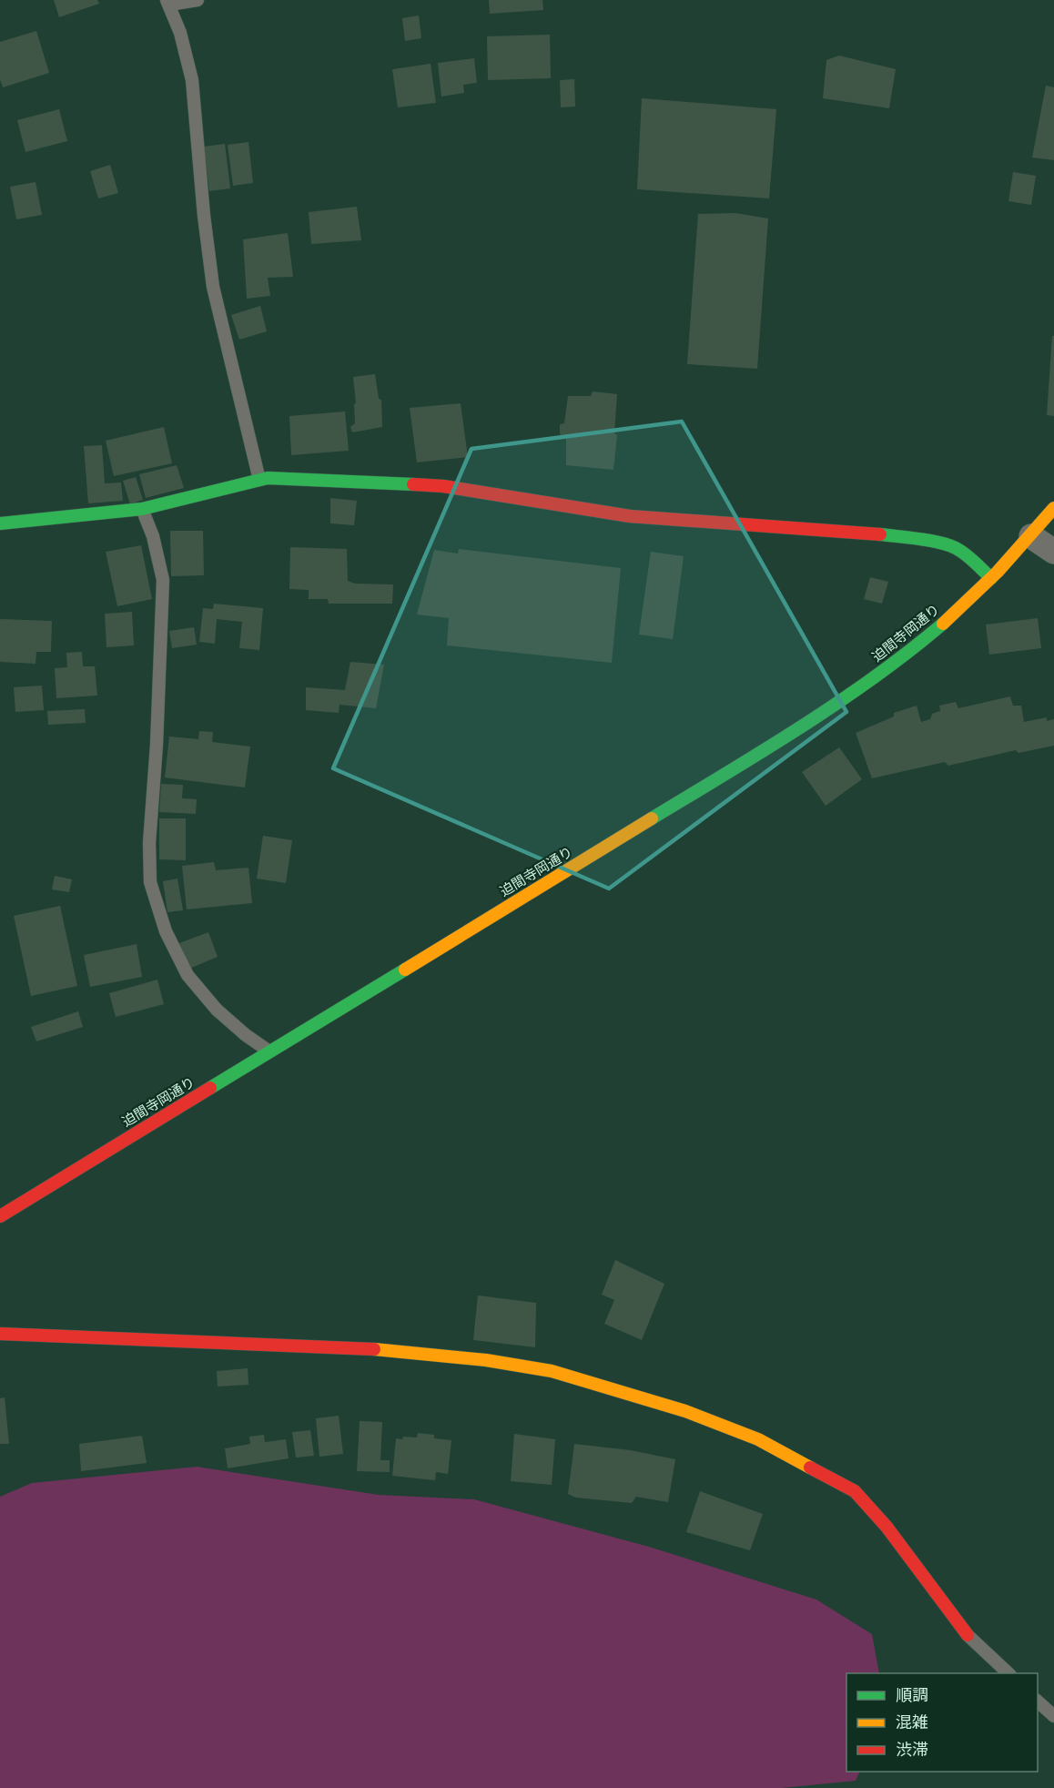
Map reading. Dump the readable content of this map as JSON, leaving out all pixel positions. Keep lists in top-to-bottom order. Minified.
{"streets":{"street":["迫間寺岡通り"]},"legend":["順調","混雑","渋滞"]}
